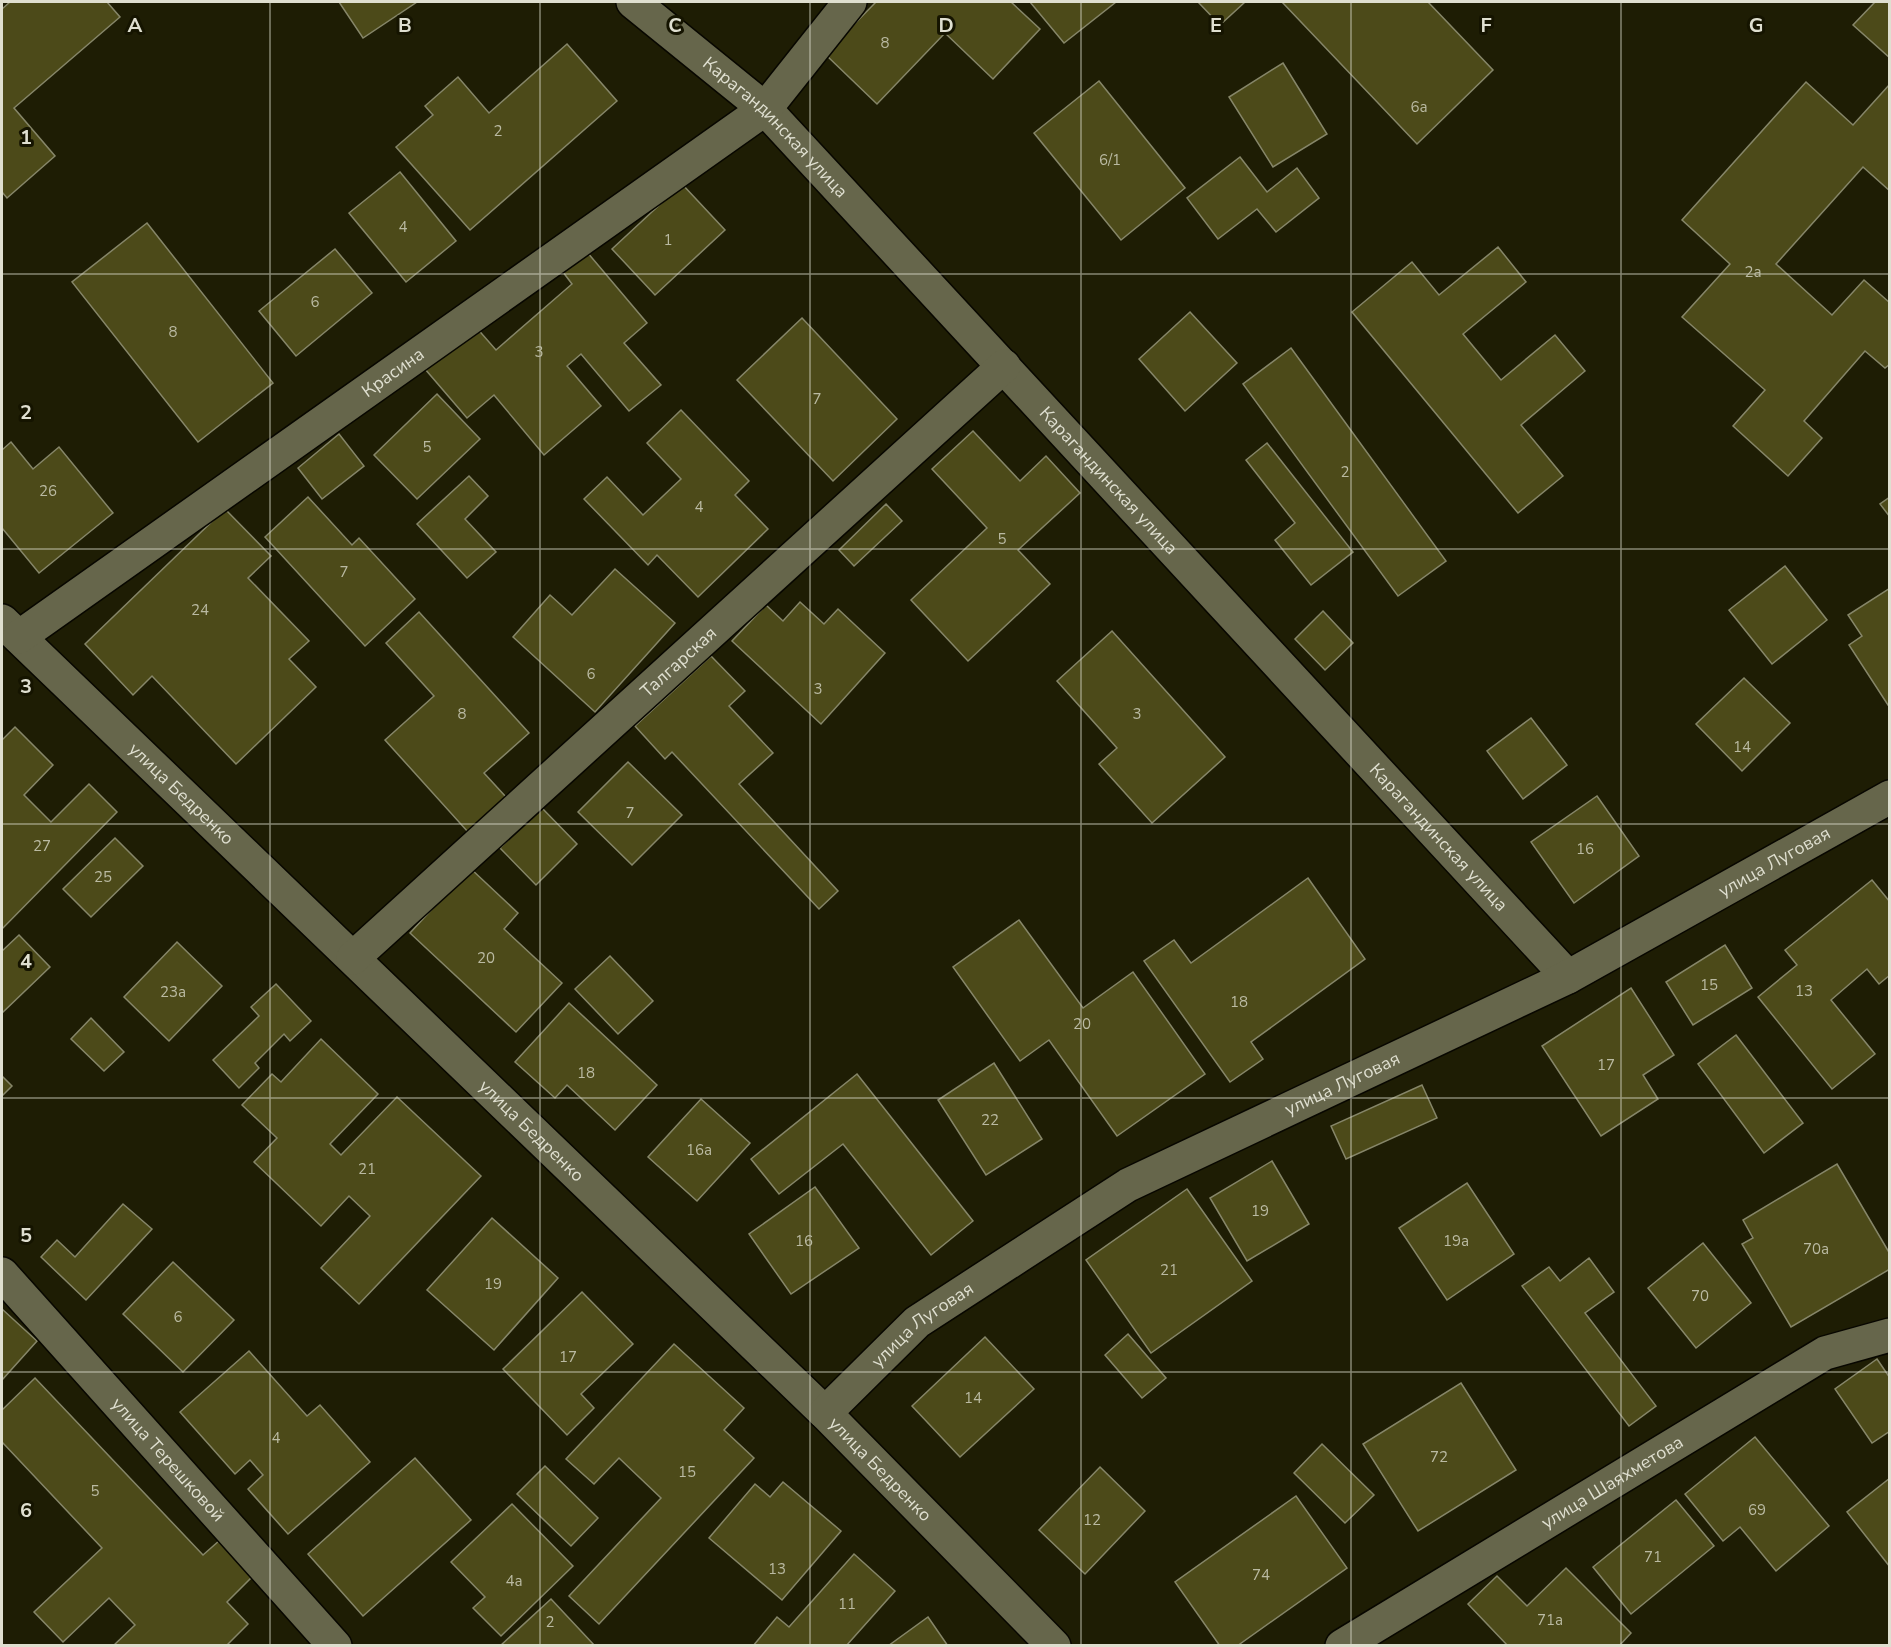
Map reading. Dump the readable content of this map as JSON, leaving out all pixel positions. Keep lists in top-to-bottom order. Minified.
{"streets":{"street":["Карагандинская улица","Красина","Талгарская","улица Бедренко","улица Луговая","улица Терешковой","улица Шаяхметова"]},"crossings":[["Карагандинская улица","Красина"],["Карагандинская улица","Талгарская"],["Карагандинская улица","улица Луговая"],["Красина","улица Бедренко"],["Талгарская","улица Бедренко"],["улица Бедренко","улица Луговая"]],"house_numbers":["8","6а","2","6/1","4","1","2а","6","8","3","7","5","2","26","4","5","7","24","6","3","8","3","14","7","27","16","25","20","15","13","23а","18","20","17","18","22","16а","21","19","16","19а","70а","21","19","70","6","17","14","4","72","15","5","69","12","71","13","74","4а","11","71а","2"],"grid":{"columns":["A","B","C","D","E","F","G"],"rows":["1","2","3","4","5","6"]}}
